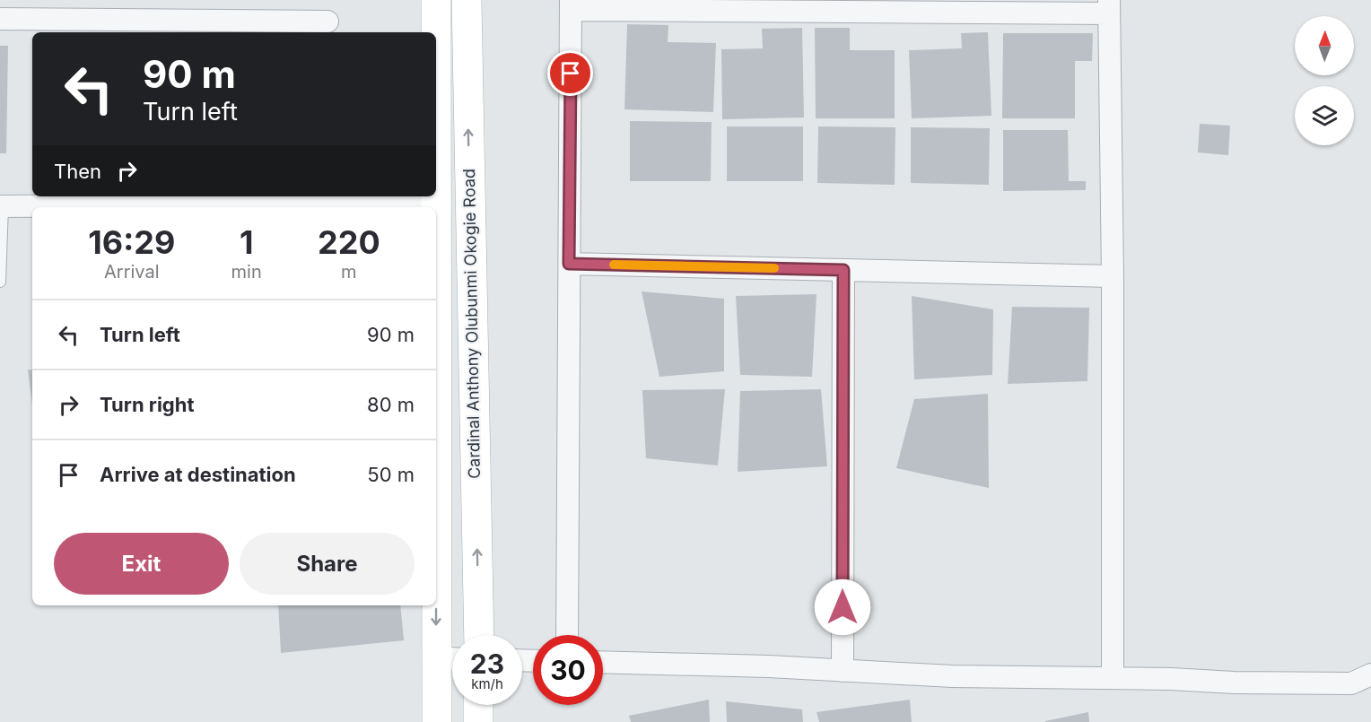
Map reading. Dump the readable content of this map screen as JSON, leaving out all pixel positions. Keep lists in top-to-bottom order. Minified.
{"streets":{"street":["Cardinal Anthony Olubunmi Okogie Road"]},"north":"top","page":{"turn":["90 m","Turn left"],"then":"Then","eta":["16:29","Arrival","1","min","220","m"],"list":[{"name":"Turn left","value":"90 m"},{"name":"Turn right","value":"80 m"},{"name":"Arrive at destination","value":"50 m"}],"buttons":["Exit","Share"],"speed":"23 km/h","limit":"30"}}
